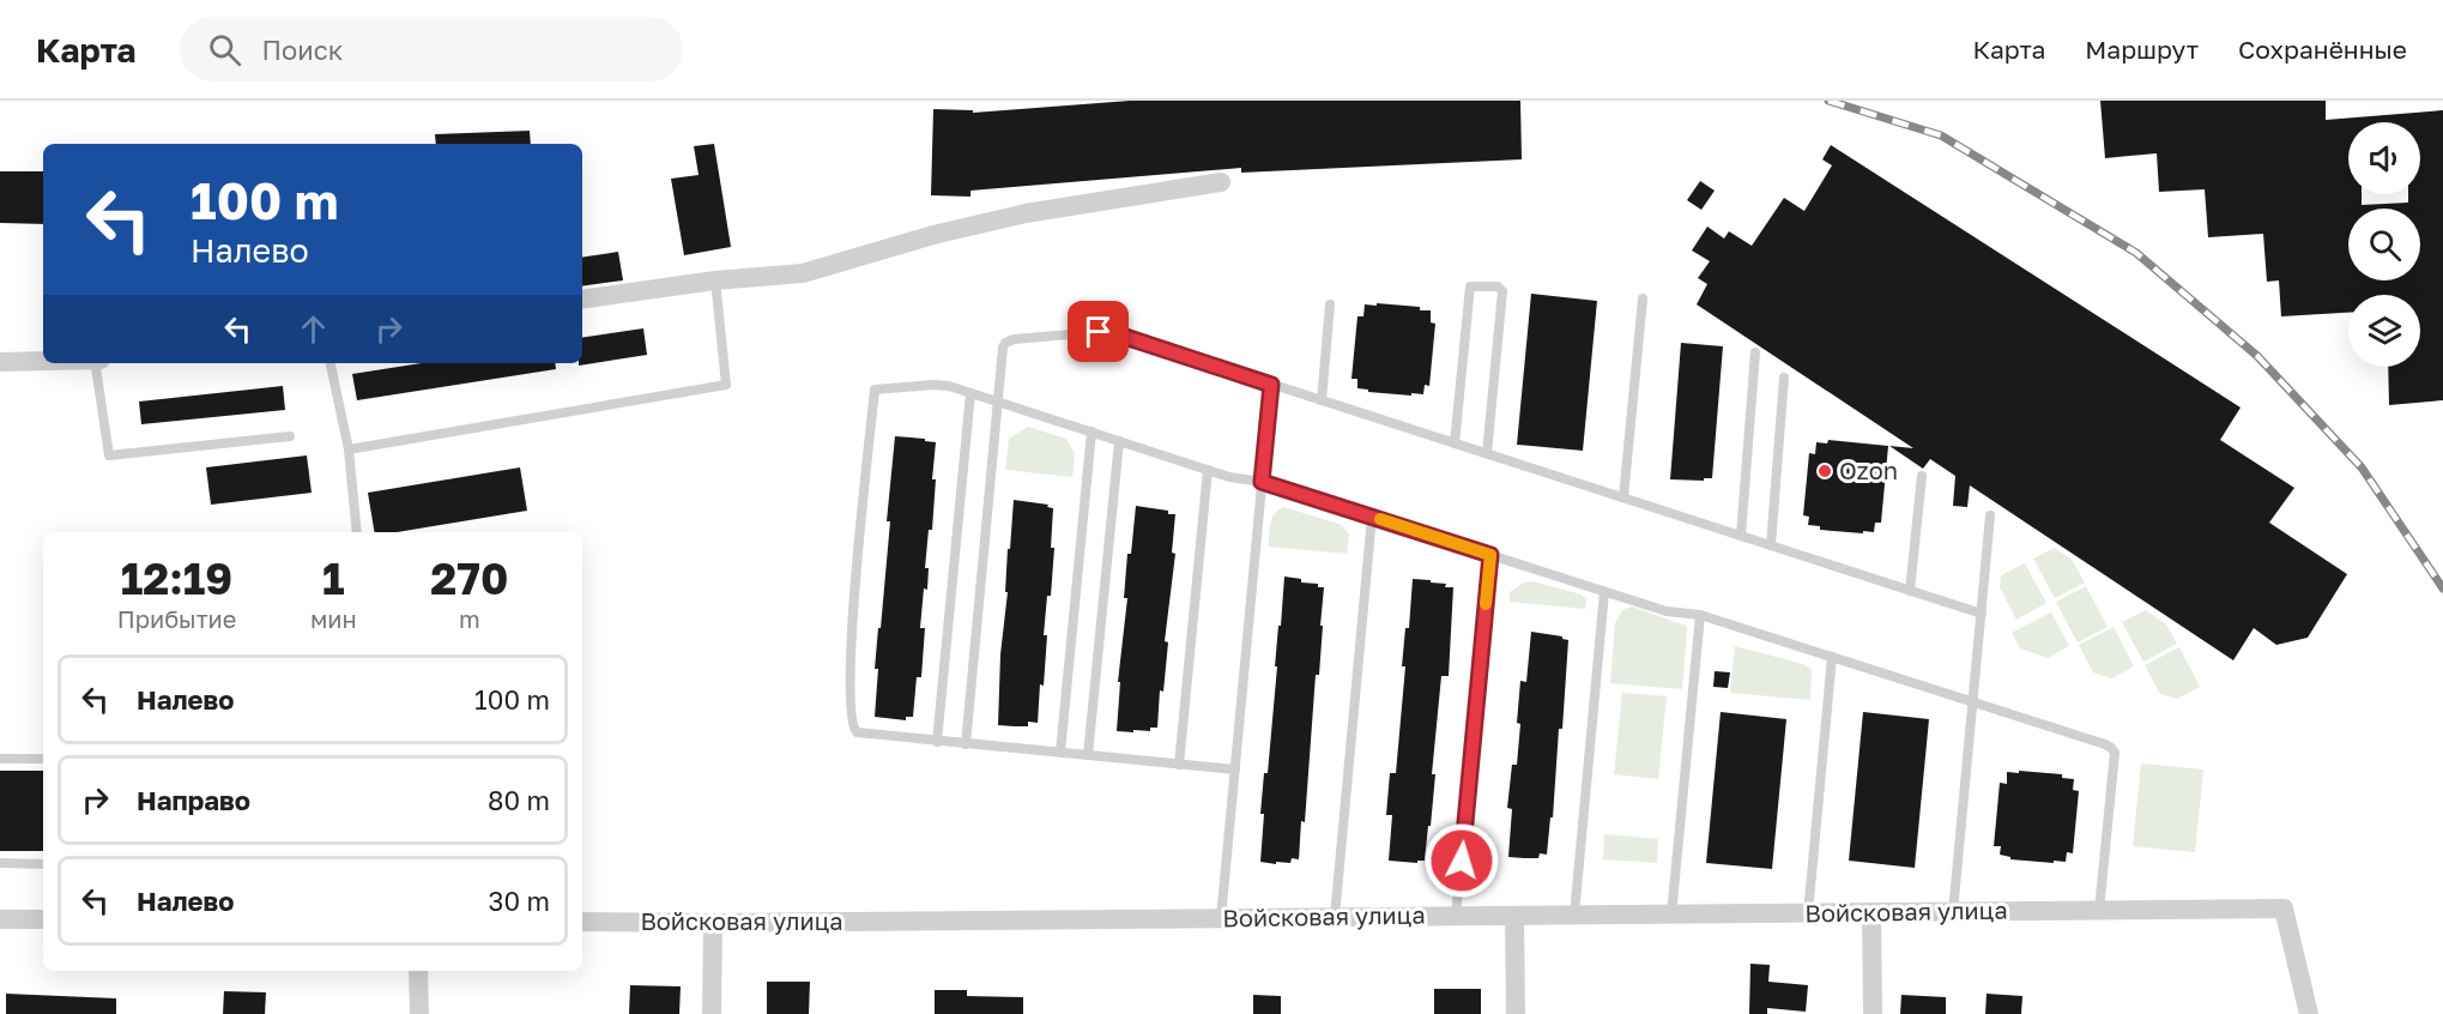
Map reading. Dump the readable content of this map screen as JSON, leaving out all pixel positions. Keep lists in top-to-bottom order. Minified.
{"streets":{"street":["Войсковая улица"]},"places":["Ozon"],"page":{"header":"Карта","search":"Поиск","nav":["Карта","Маршрут","Сохранённые"],"turn":["100 m","Налево"],"eta":["12:19","Прибытие","1","мин","270","m"],"list":[{"name":"Налево","value":"100 m"},{"name":"Направо","value":"80 m"},{"name":"Налево","value":"30 m"}]}}
